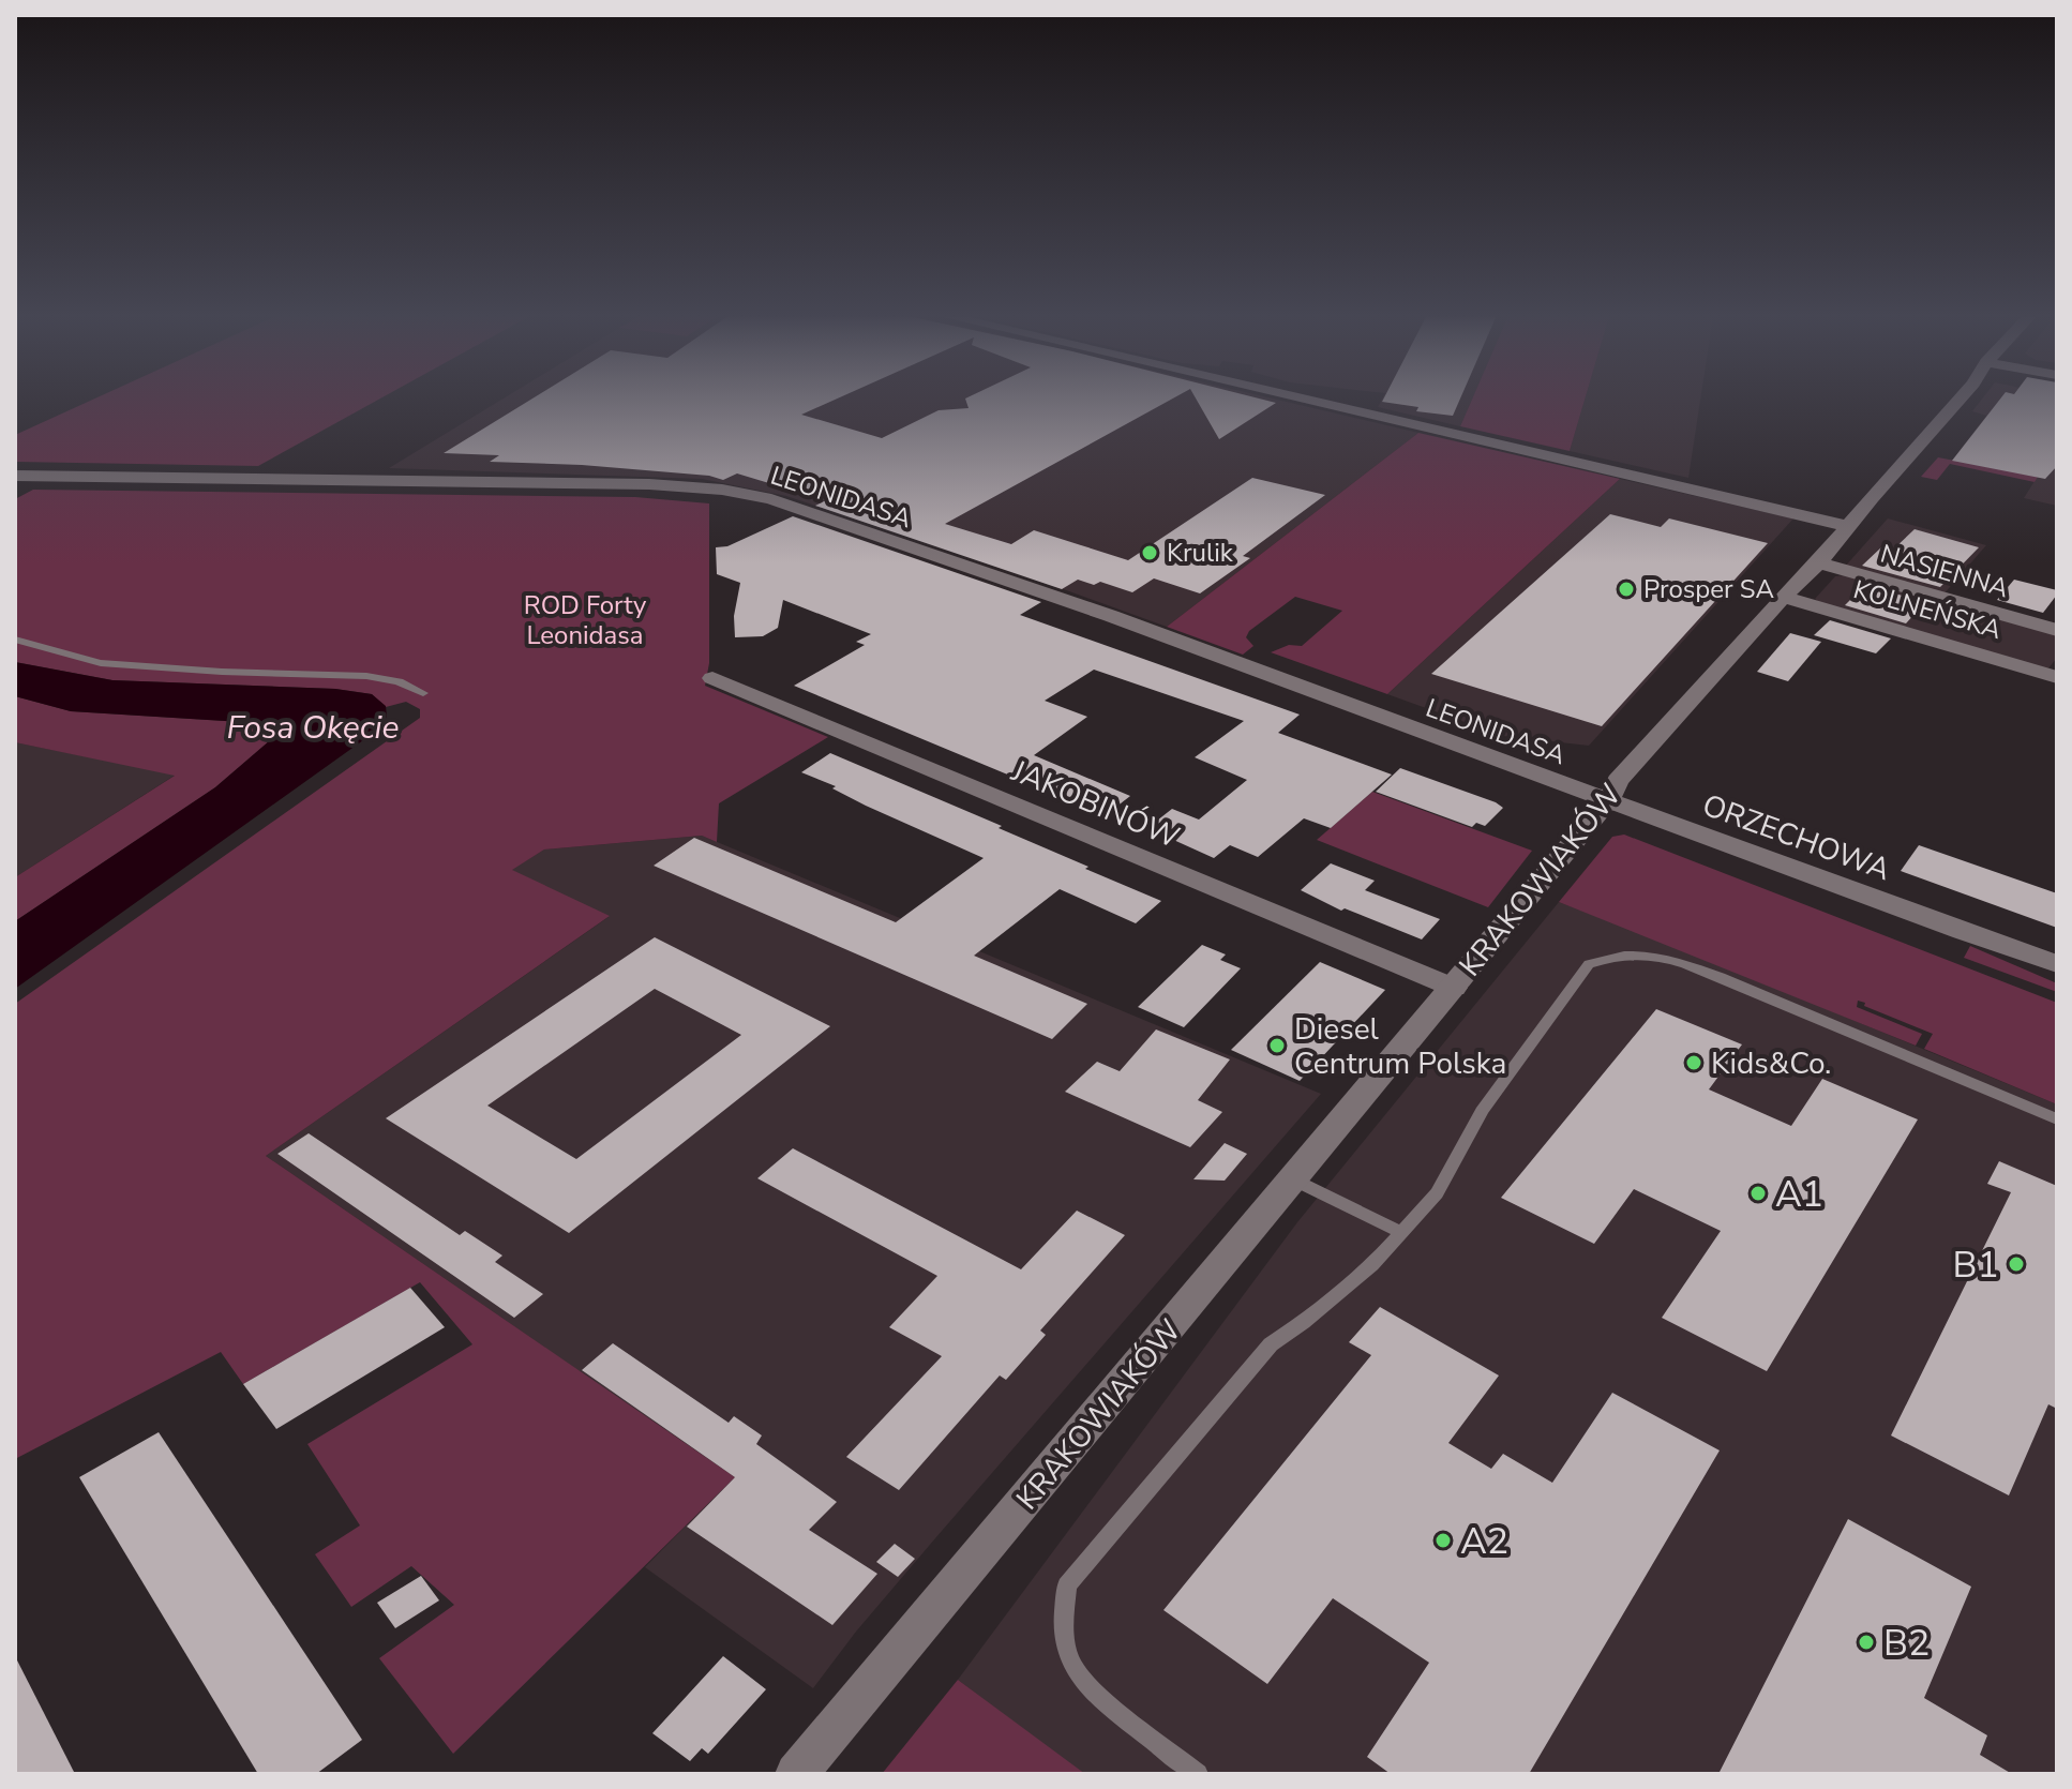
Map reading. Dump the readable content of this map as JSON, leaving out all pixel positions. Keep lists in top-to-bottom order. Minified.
{"streets":{"street":["LEONIDASA","NASIENNA","KOLNEŃSKA","JAKOBINÓW","ORZECHOWA","KRAKOWIAKÓW"]},"crossings":[["LEONIDASA","ORZECHOWA"],["LEONIDASA","KRAKOWIAKÓW"],["NASIENNA","KRAKOWIAKÓW"],["KOLNEŃSKA","KRAKOWIAKÓW"],["JAKOBINÓW","KRAKOWIAKÓW"],["ORZECHOWA","KRAKOWIAKÓW"]],"water":["Fosa Okęcie"],"parks":["ROD Forty Leonidasa"],"places":["Krulik","Prosper SA","Diesel Centrum Polska","Kids&Co.","A1","B1","A2","B2"]}
